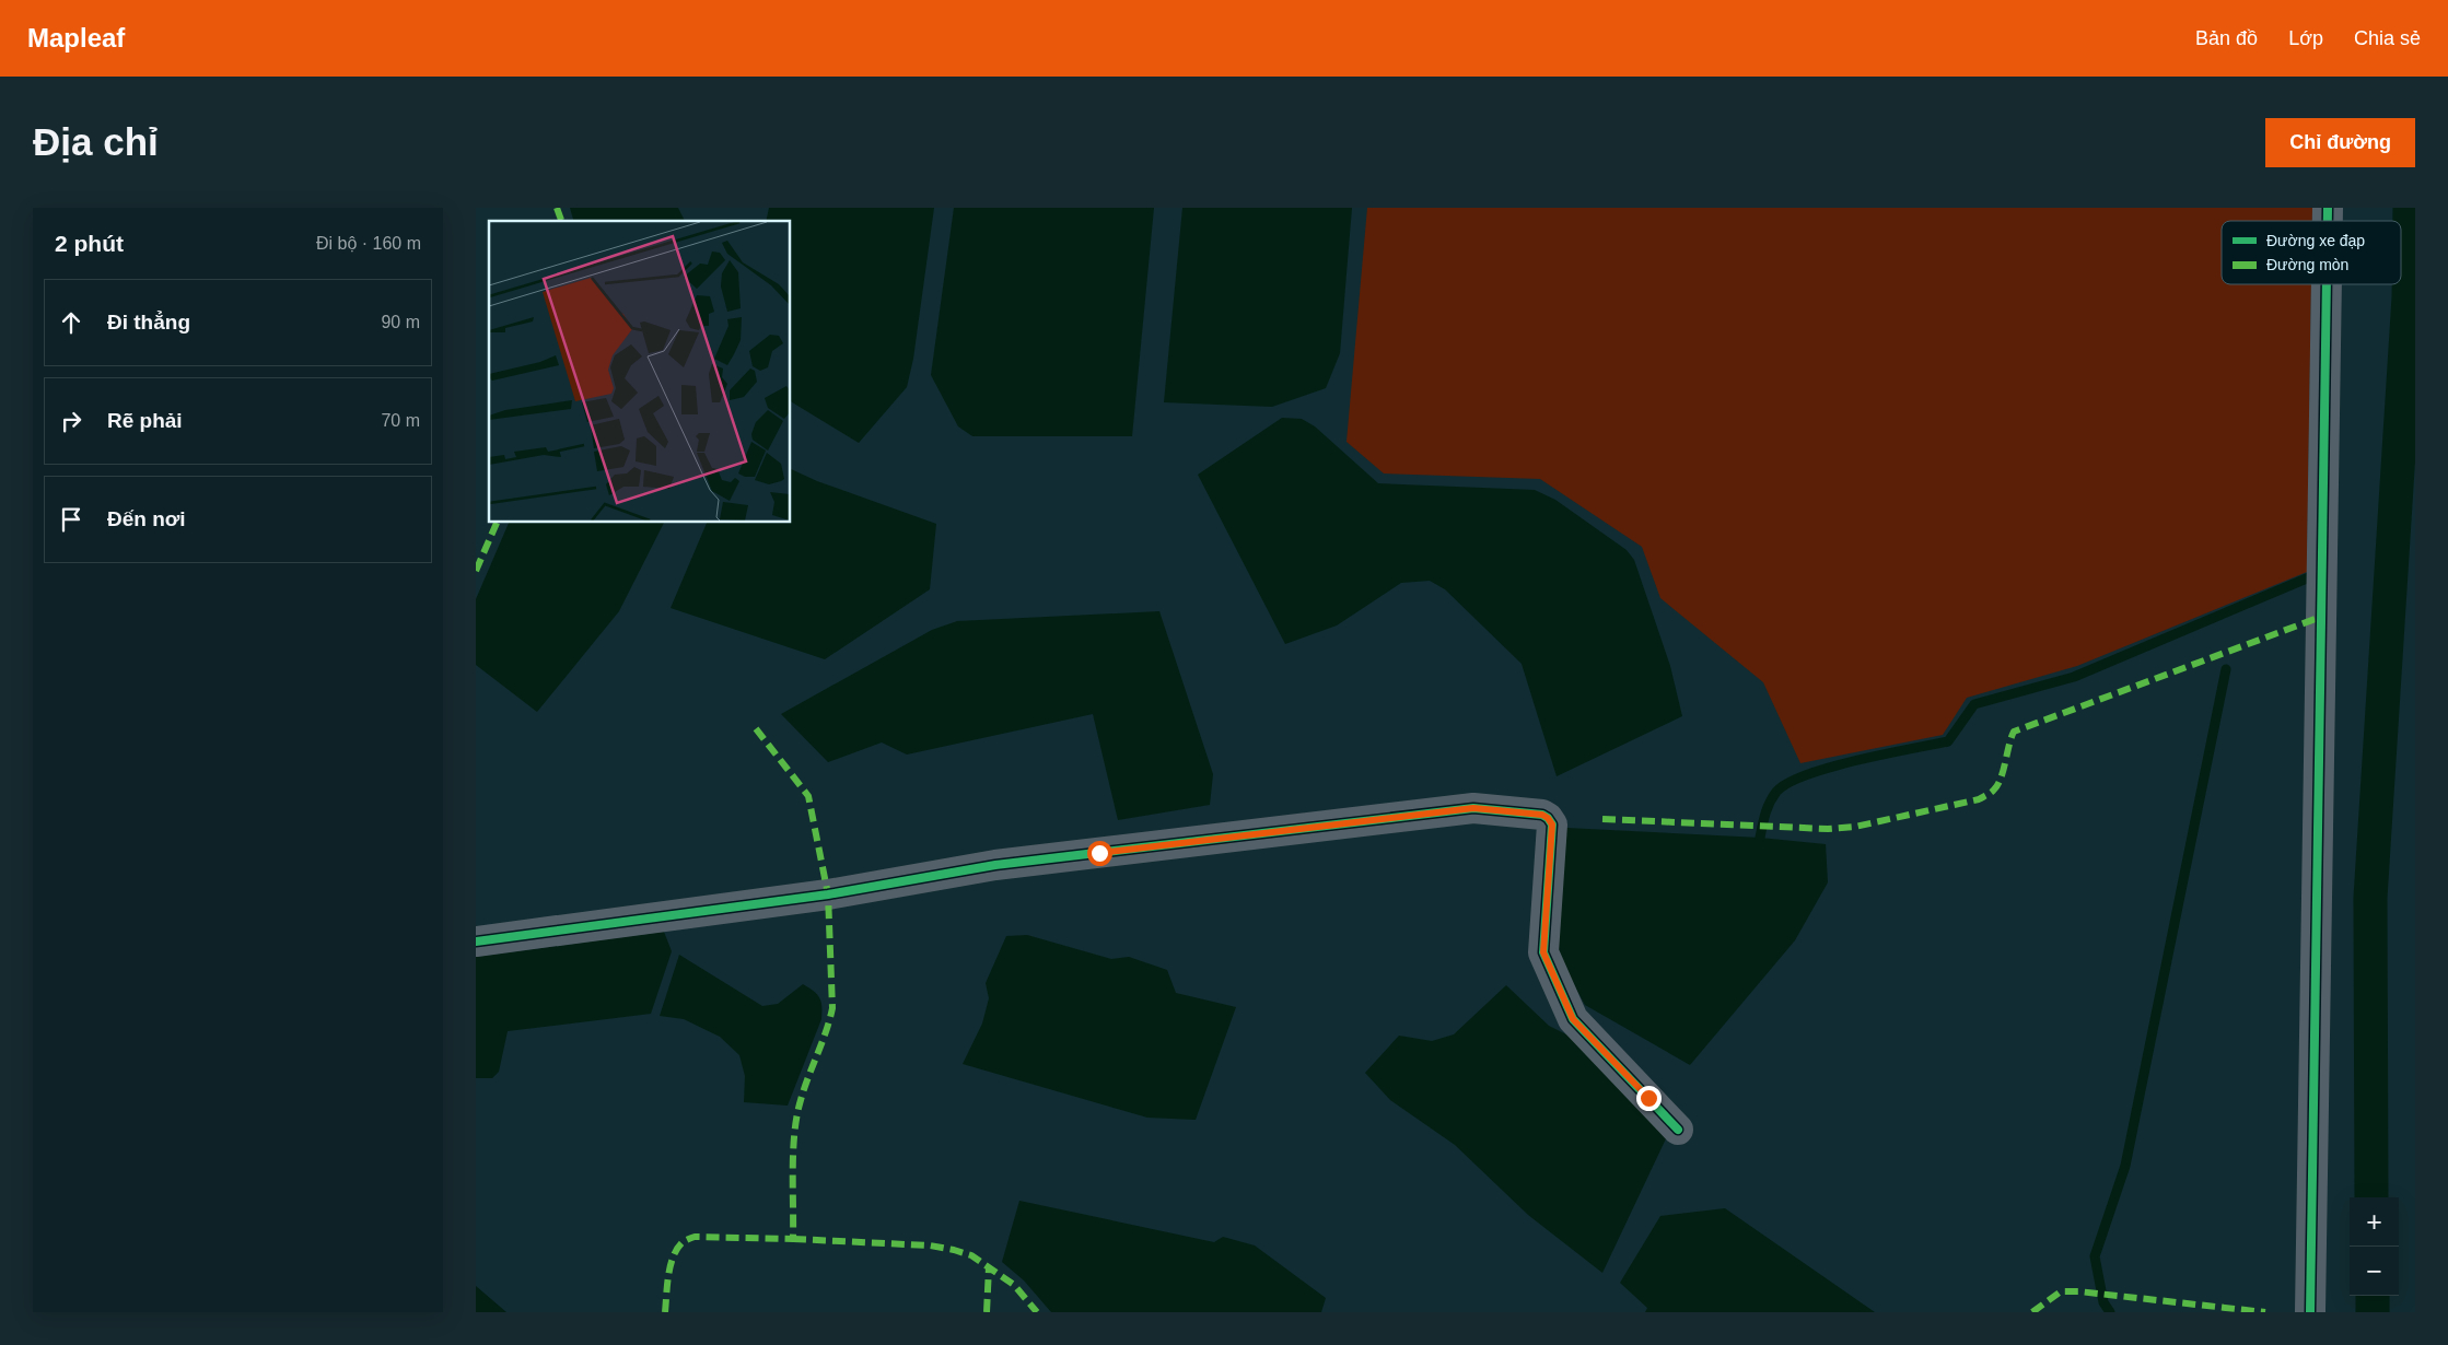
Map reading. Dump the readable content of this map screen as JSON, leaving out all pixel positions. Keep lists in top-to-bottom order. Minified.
{"legend":["Đường xe đạp","Đường mòn"],"page":{"header":"Mapleaf","nav":["Bản đồ","Lớp","Chia sẻ"],"buttons":"Chỉ đường","title":"Địa chỉ","heading":["2 phút","Đi bộ · 160 m"],"list":[["Đi thẳng","90 m"],["Rẽ phải","70 m"],"Đến nơi"],"map_buttons":["+","−"]}}
